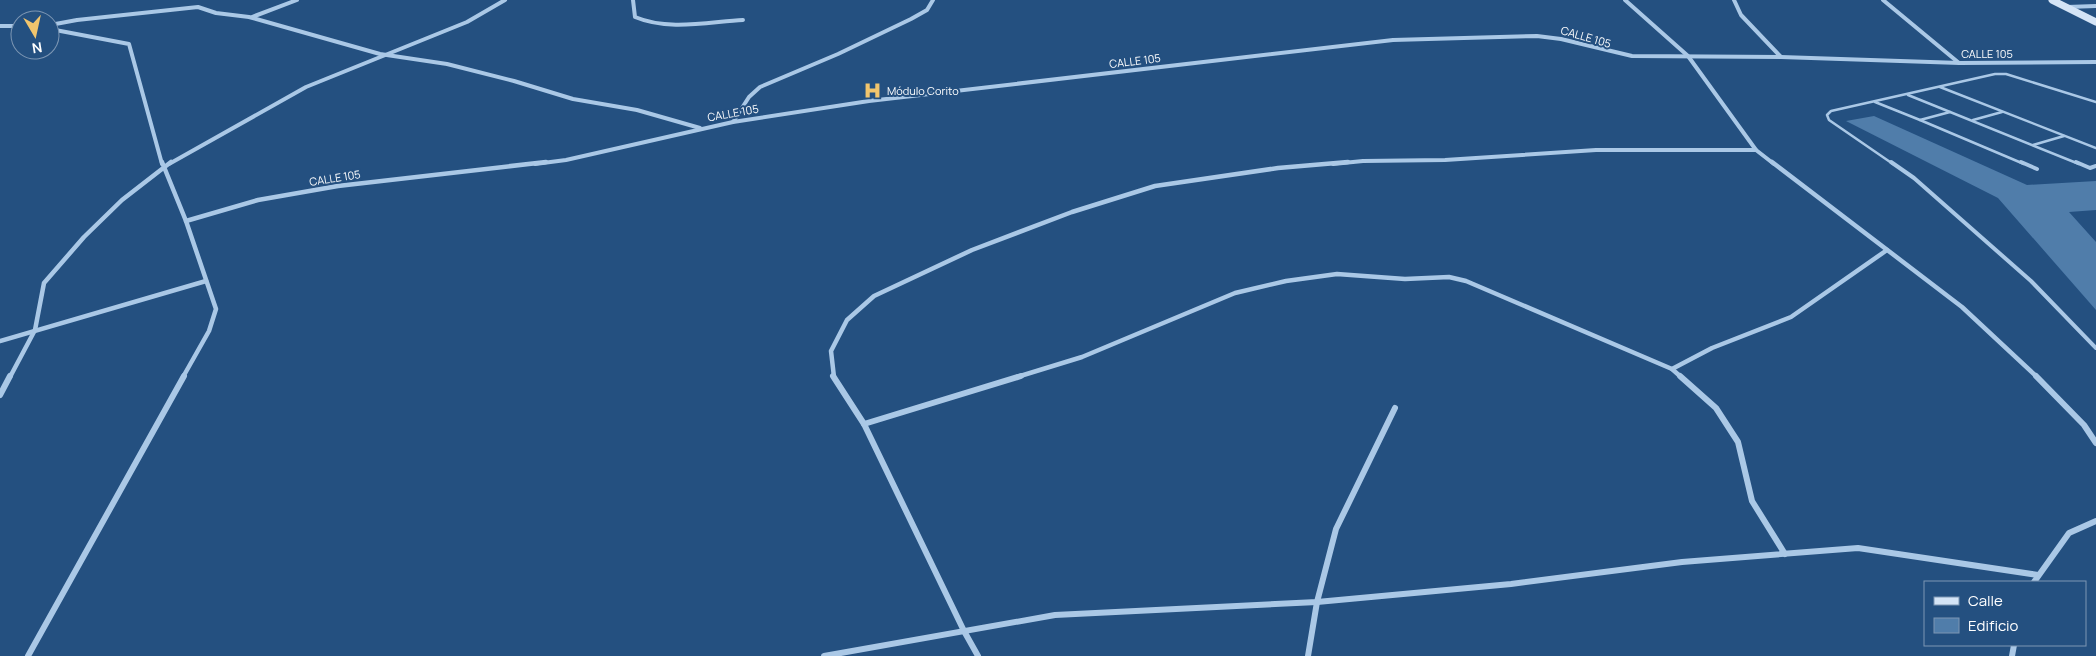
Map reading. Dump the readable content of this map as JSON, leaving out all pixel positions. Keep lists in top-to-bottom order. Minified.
{"streets":{"street":["CALLE 105"]},"places":{"hospital":["Módulo Corito"]},"legend":["Calle","Edificio"],"north":"bottom"}
